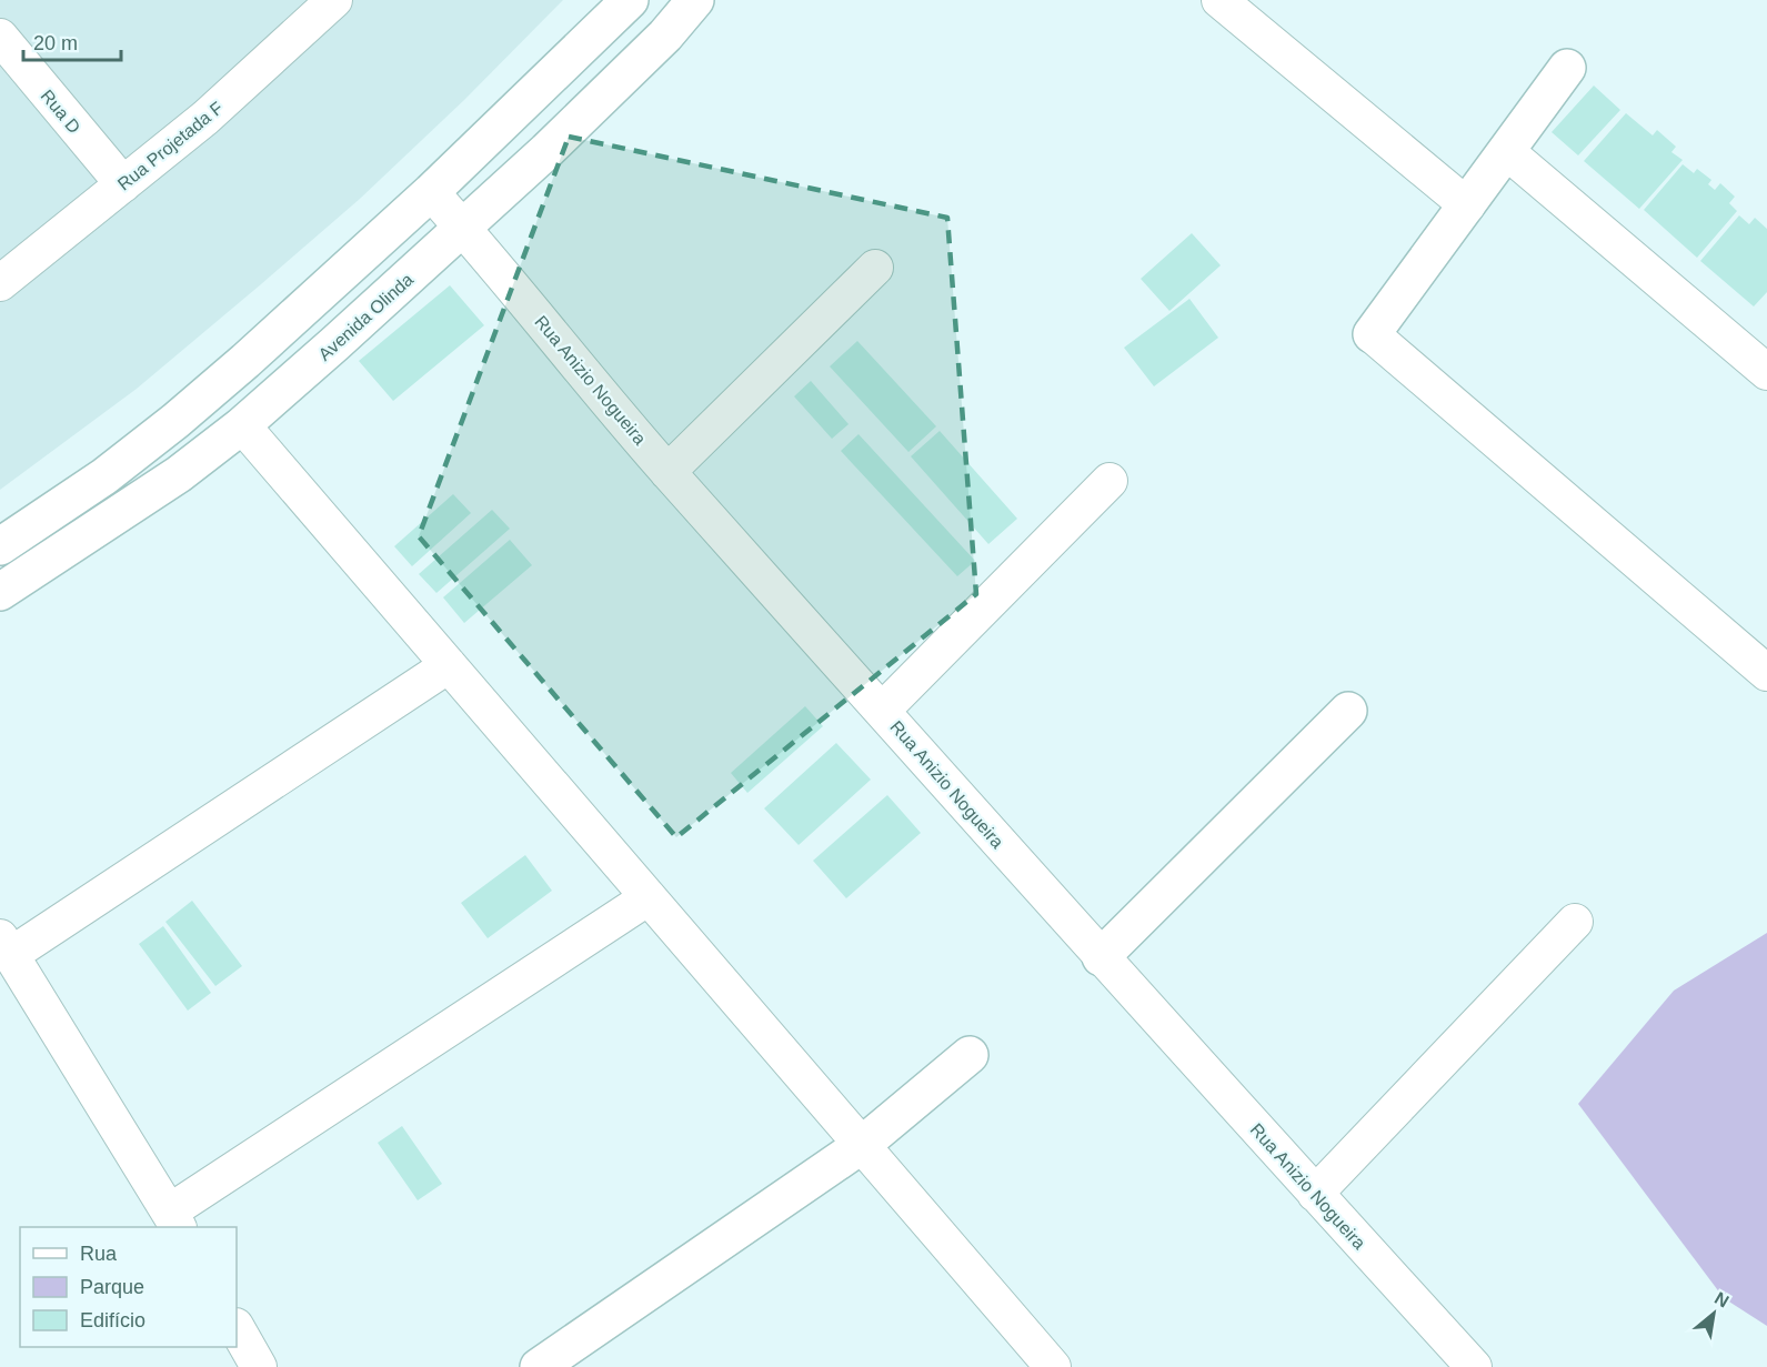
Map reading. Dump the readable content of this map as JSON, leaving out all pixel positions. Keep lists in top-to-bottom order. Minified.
{"streets":{"street":["Rua D","Rua Projetada F","Avenida Olinda","Rua Anizio Nogueira"]},"crossings":[["Rua D","Rua Projetada F"],["Avenida Olinda","Rua Anizio Nogueira"]],"legend":["Rua","Parque","Edifício"],"scale_bar":"20 m","north":"top right"}
